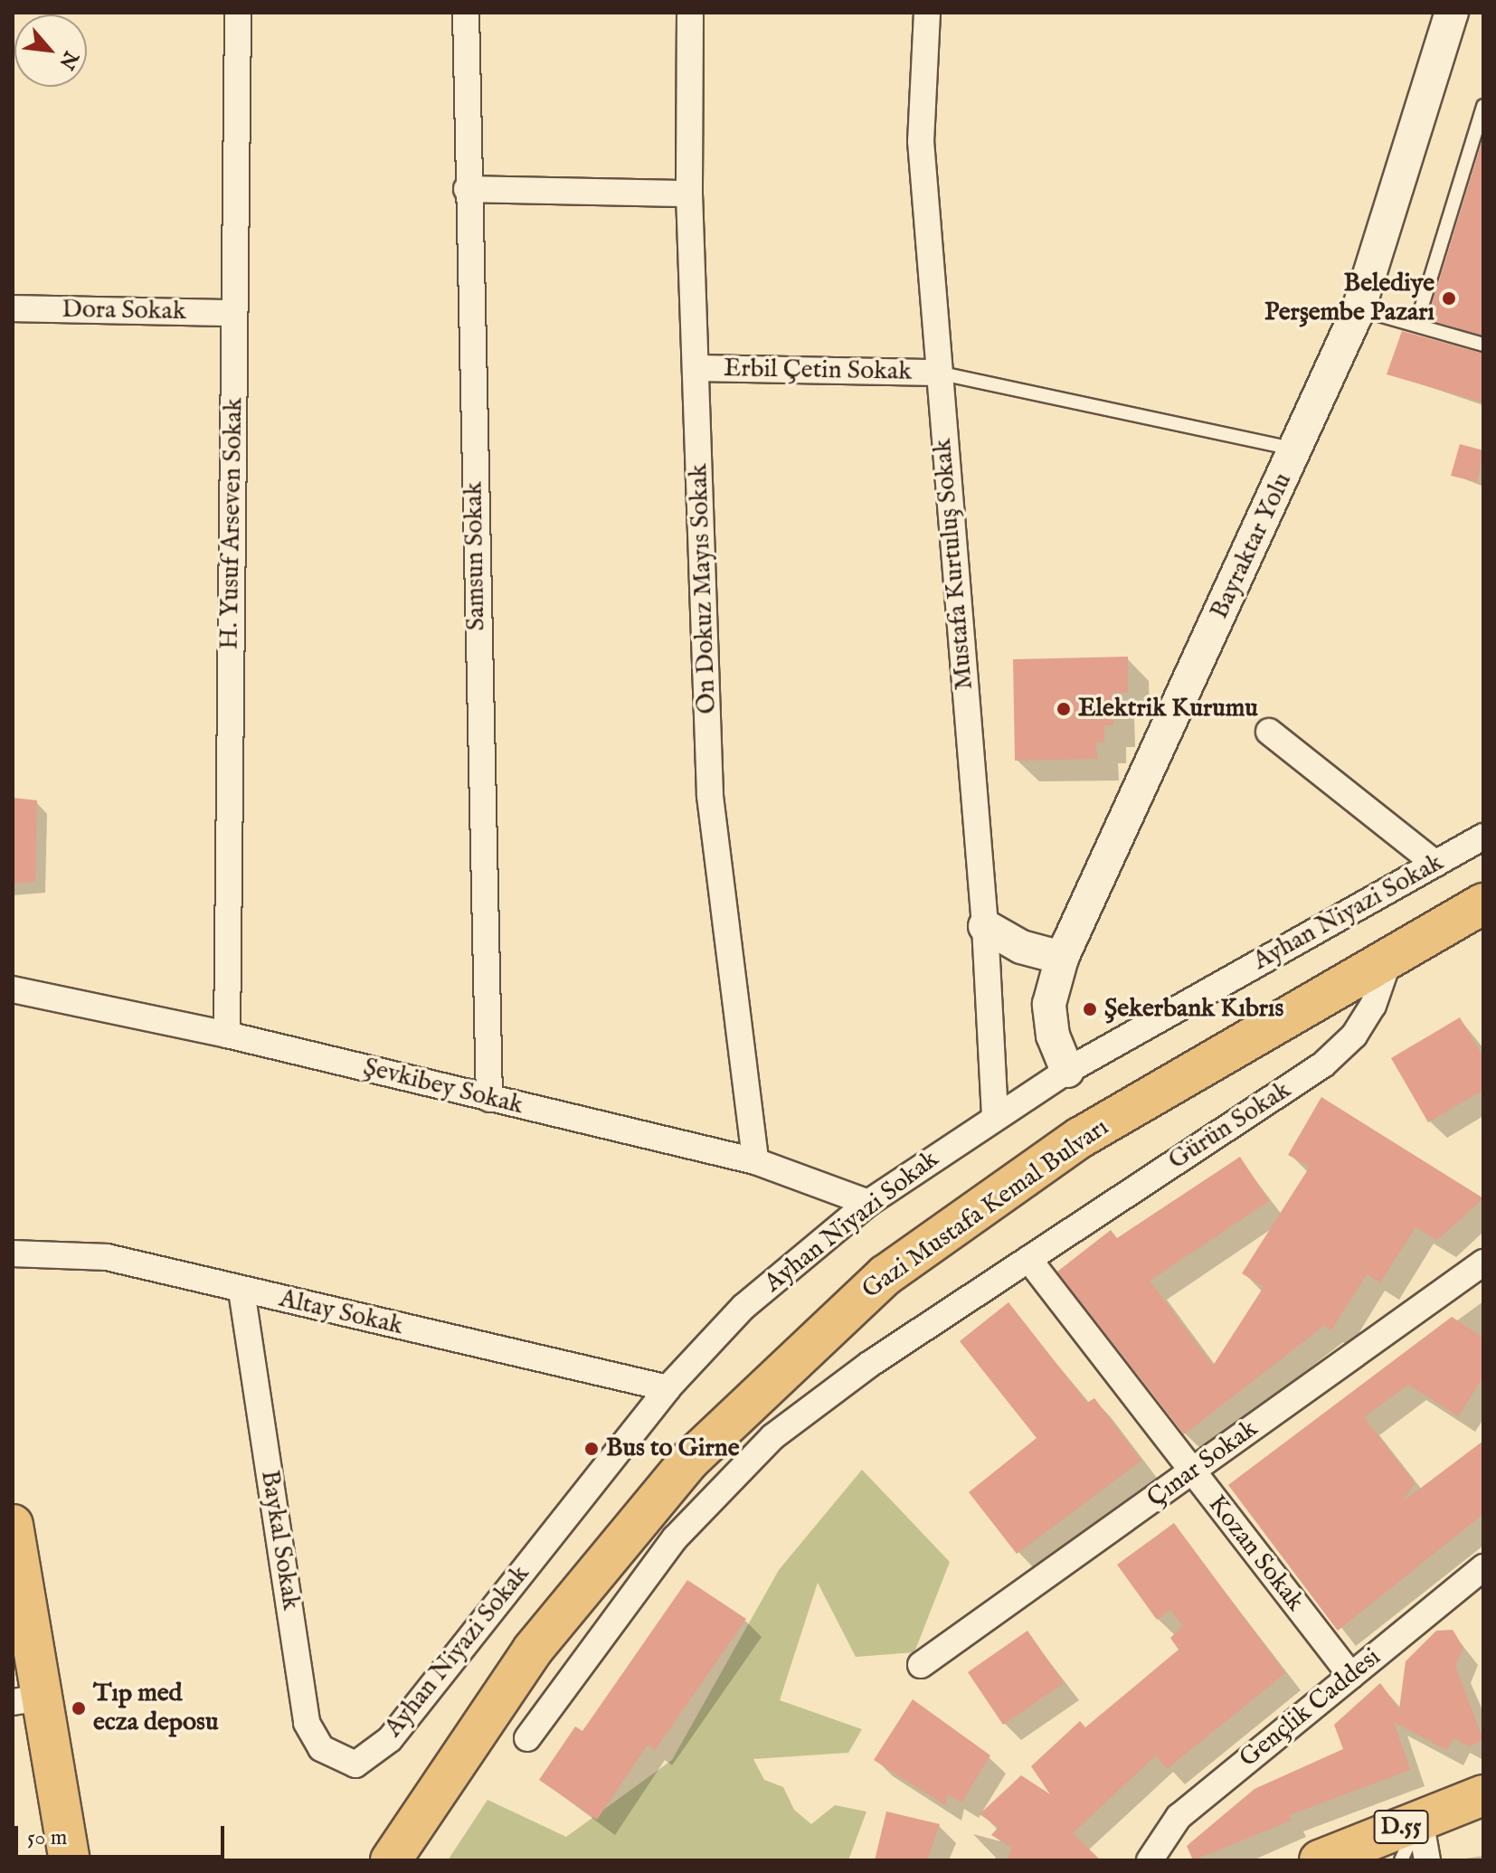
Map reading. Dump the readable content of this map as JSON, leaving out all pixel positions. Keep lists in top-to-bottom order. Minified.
{"streets":{"main road":["Gazi Mustafa Kemal Bulvarı","D.55"],"street":["Dora Sokak","Erbil Çetin Sokak","H. Yusuf Arseven Sokak","Bayraktar Yolu","Samsun Sokak","Mustafa Kurtuluş Sokak","On Dokuz Mayıs Sokak","Ayhan Niyazi Sokak","Şevkibey Sokak","Gürün Sokak","Altay Sokak","Çınar Sokak","Baykal Sokak","Kozan Sokak","Gençlik Caddesi"]},"crossings":[["Dora Sokak","H. Yusuf Arseven Sokak"],["Erbil Çetin Sokak","Mustafa Kurtuluş Sokak"],["Erbil Çetin Sokak","On Dokuz Mayıs Sokak"],["H. Yusuf Arseven Sokak","Şevkibey Sokak"],["Bayraktar Yolu","Ayhan Niyazi Sokak"],["Samsun Sokak","Şevkibey Sokak"],["Mustafa Kurtuluş Sokak","Ayhan Niyazi Sokak"],["On Dokuz Mayıs Sokak","Şevkibey Sokak"],["Ayhan Niyazi Sokak","Şevkibey Sokak"],["Ayhan Niyazi Sokak","Altay Sokak"],["Ayhan Niyazi Sokak","Baykal Sokak"],["Gürün Sokak","Gazi Mustafa Kemal Bulvarı"],["Gürün Sokak","Kozan Sokak"],["Altay Sokak","Baykal Sokak"],["Çınar Sokak","Kozan Sokak"],["Kozan Sokak","Gençlik Caddesi"]],"places":["Belediye Perşembe Pazarı","Elektrik Kurumu","Şekerbank Kıbrıs","Bus to Girne","Tıp med ecza deposu"],"scale_bar":"50 m","north":"bottom right"}
